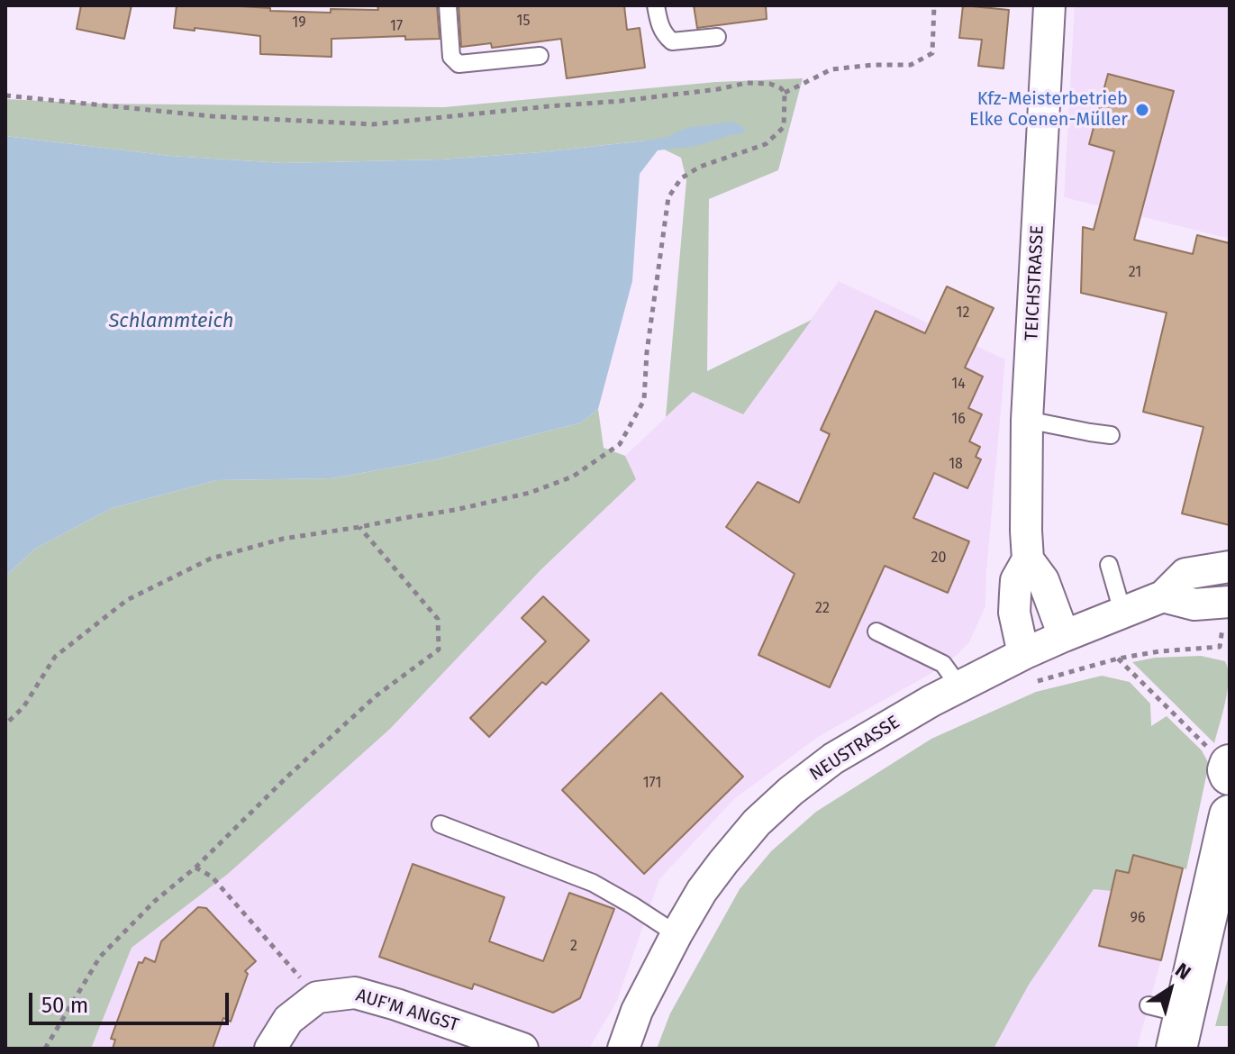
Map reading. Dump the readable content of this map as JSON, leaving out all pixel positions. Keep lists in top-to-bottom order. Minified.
{"streets":{"street":["TEICHSTRASSE","NEUSTRASSE","AUF'M ANGST"]},"crossings":[["TEICHSTRASSE","NEUSTRASSE"]],"water":["Schlammteich"],"places":["Kfz-Meisterbetrieb Elke Coenen-Müller"],"house_numbers":["15","19","17","21","12","14","16","18","20","22","171","96","2"],"scale_bar":"50 m","north":"top right"}
